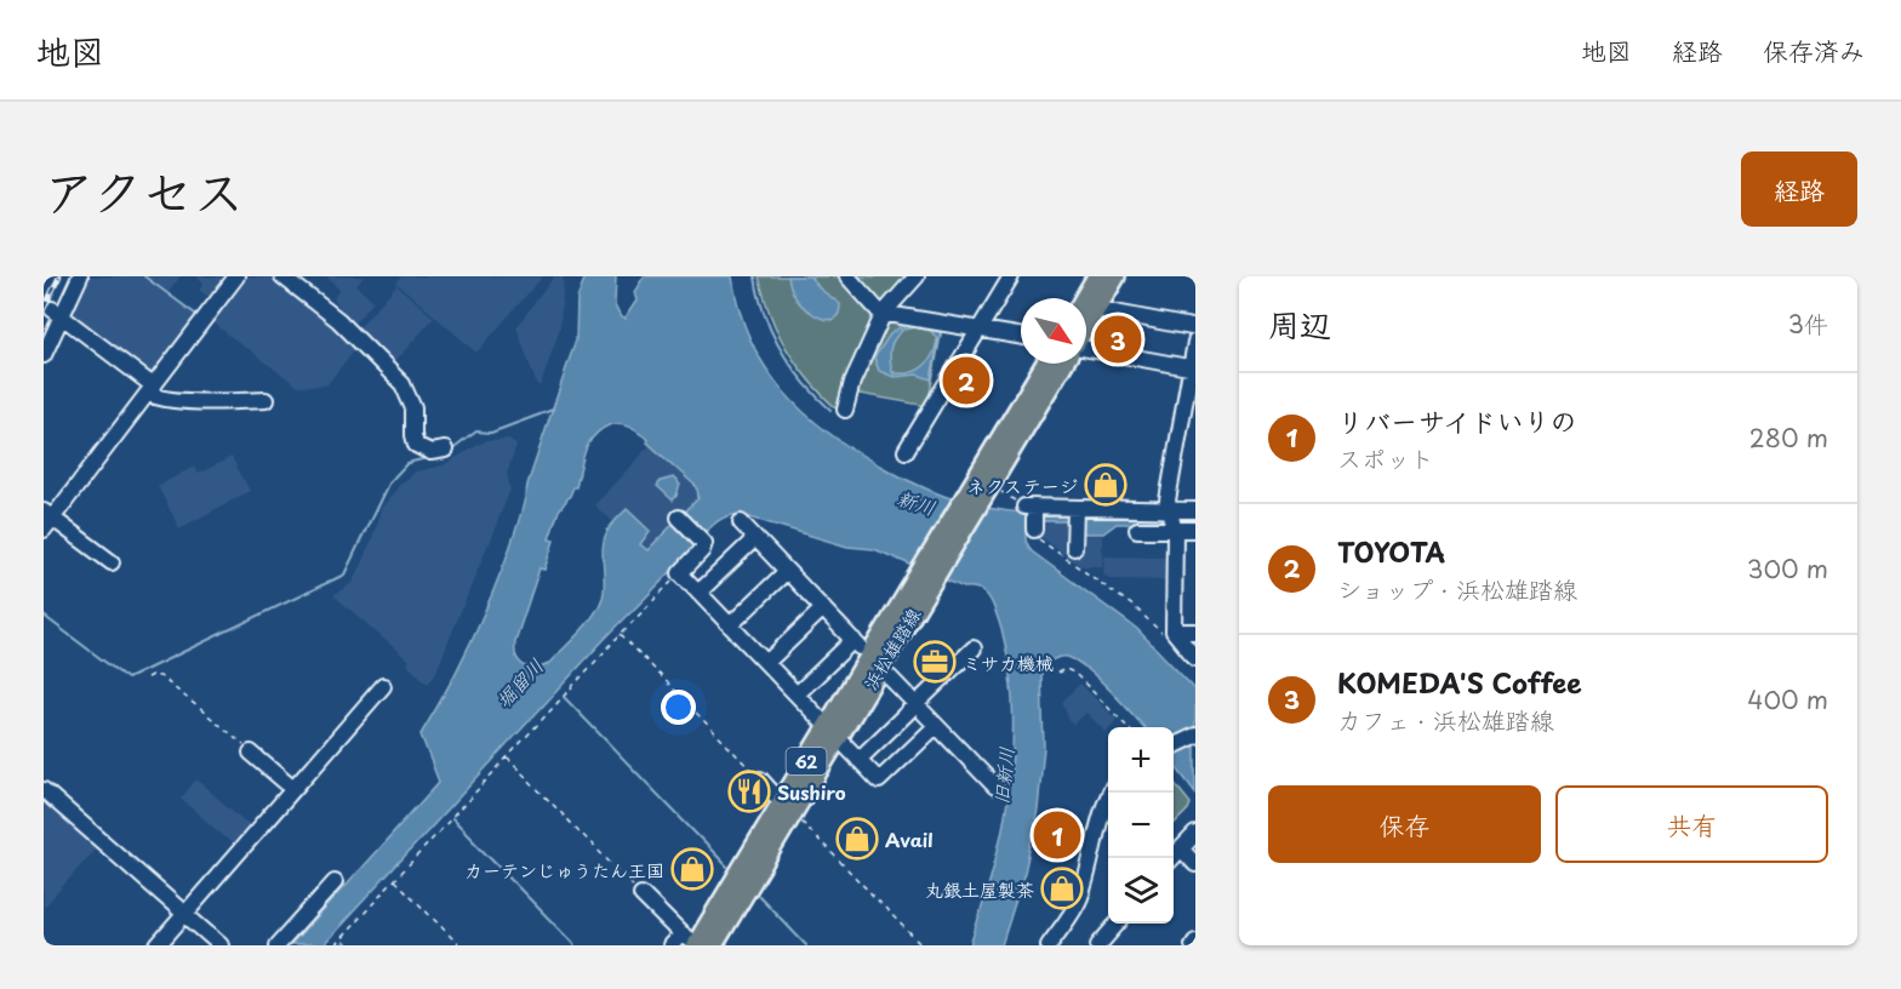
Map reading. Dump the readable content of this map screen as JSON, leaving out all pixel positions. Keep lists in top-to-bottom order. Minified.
{"streets":{"main road":["浜松雄踏線","62"]},"water":["新川","堀留川","旧新川"],"places":{"shop":["ネクステージ","Avail","カーテンじゅうたん王国","丸銀土屋製茶"],"office":["ミサカ機械"],"restaurant":["Sushiro"]},"north":"bottom right","page":{"header":"地図","nav":["地図","経路","保存済み"],"title":"アクセス","buttons":["経路",["保存","共有"]],"heading":["周辺","3件"],"pins":["3","2","1"],"list":[{"mark":"1","name":"リバーサイドいりの","note":"スポット","value":"280 m"},{"mark":"2","name":"TOYOTA","note":"ショップ · 浜松雄踏線","value":"300 m"},{"mark":"3","name":"KOMEDA'S Coffee","note":"カフェ · 浜松雄踏線","value":"400 m"}],"map_buttons":["+","−"]}}
